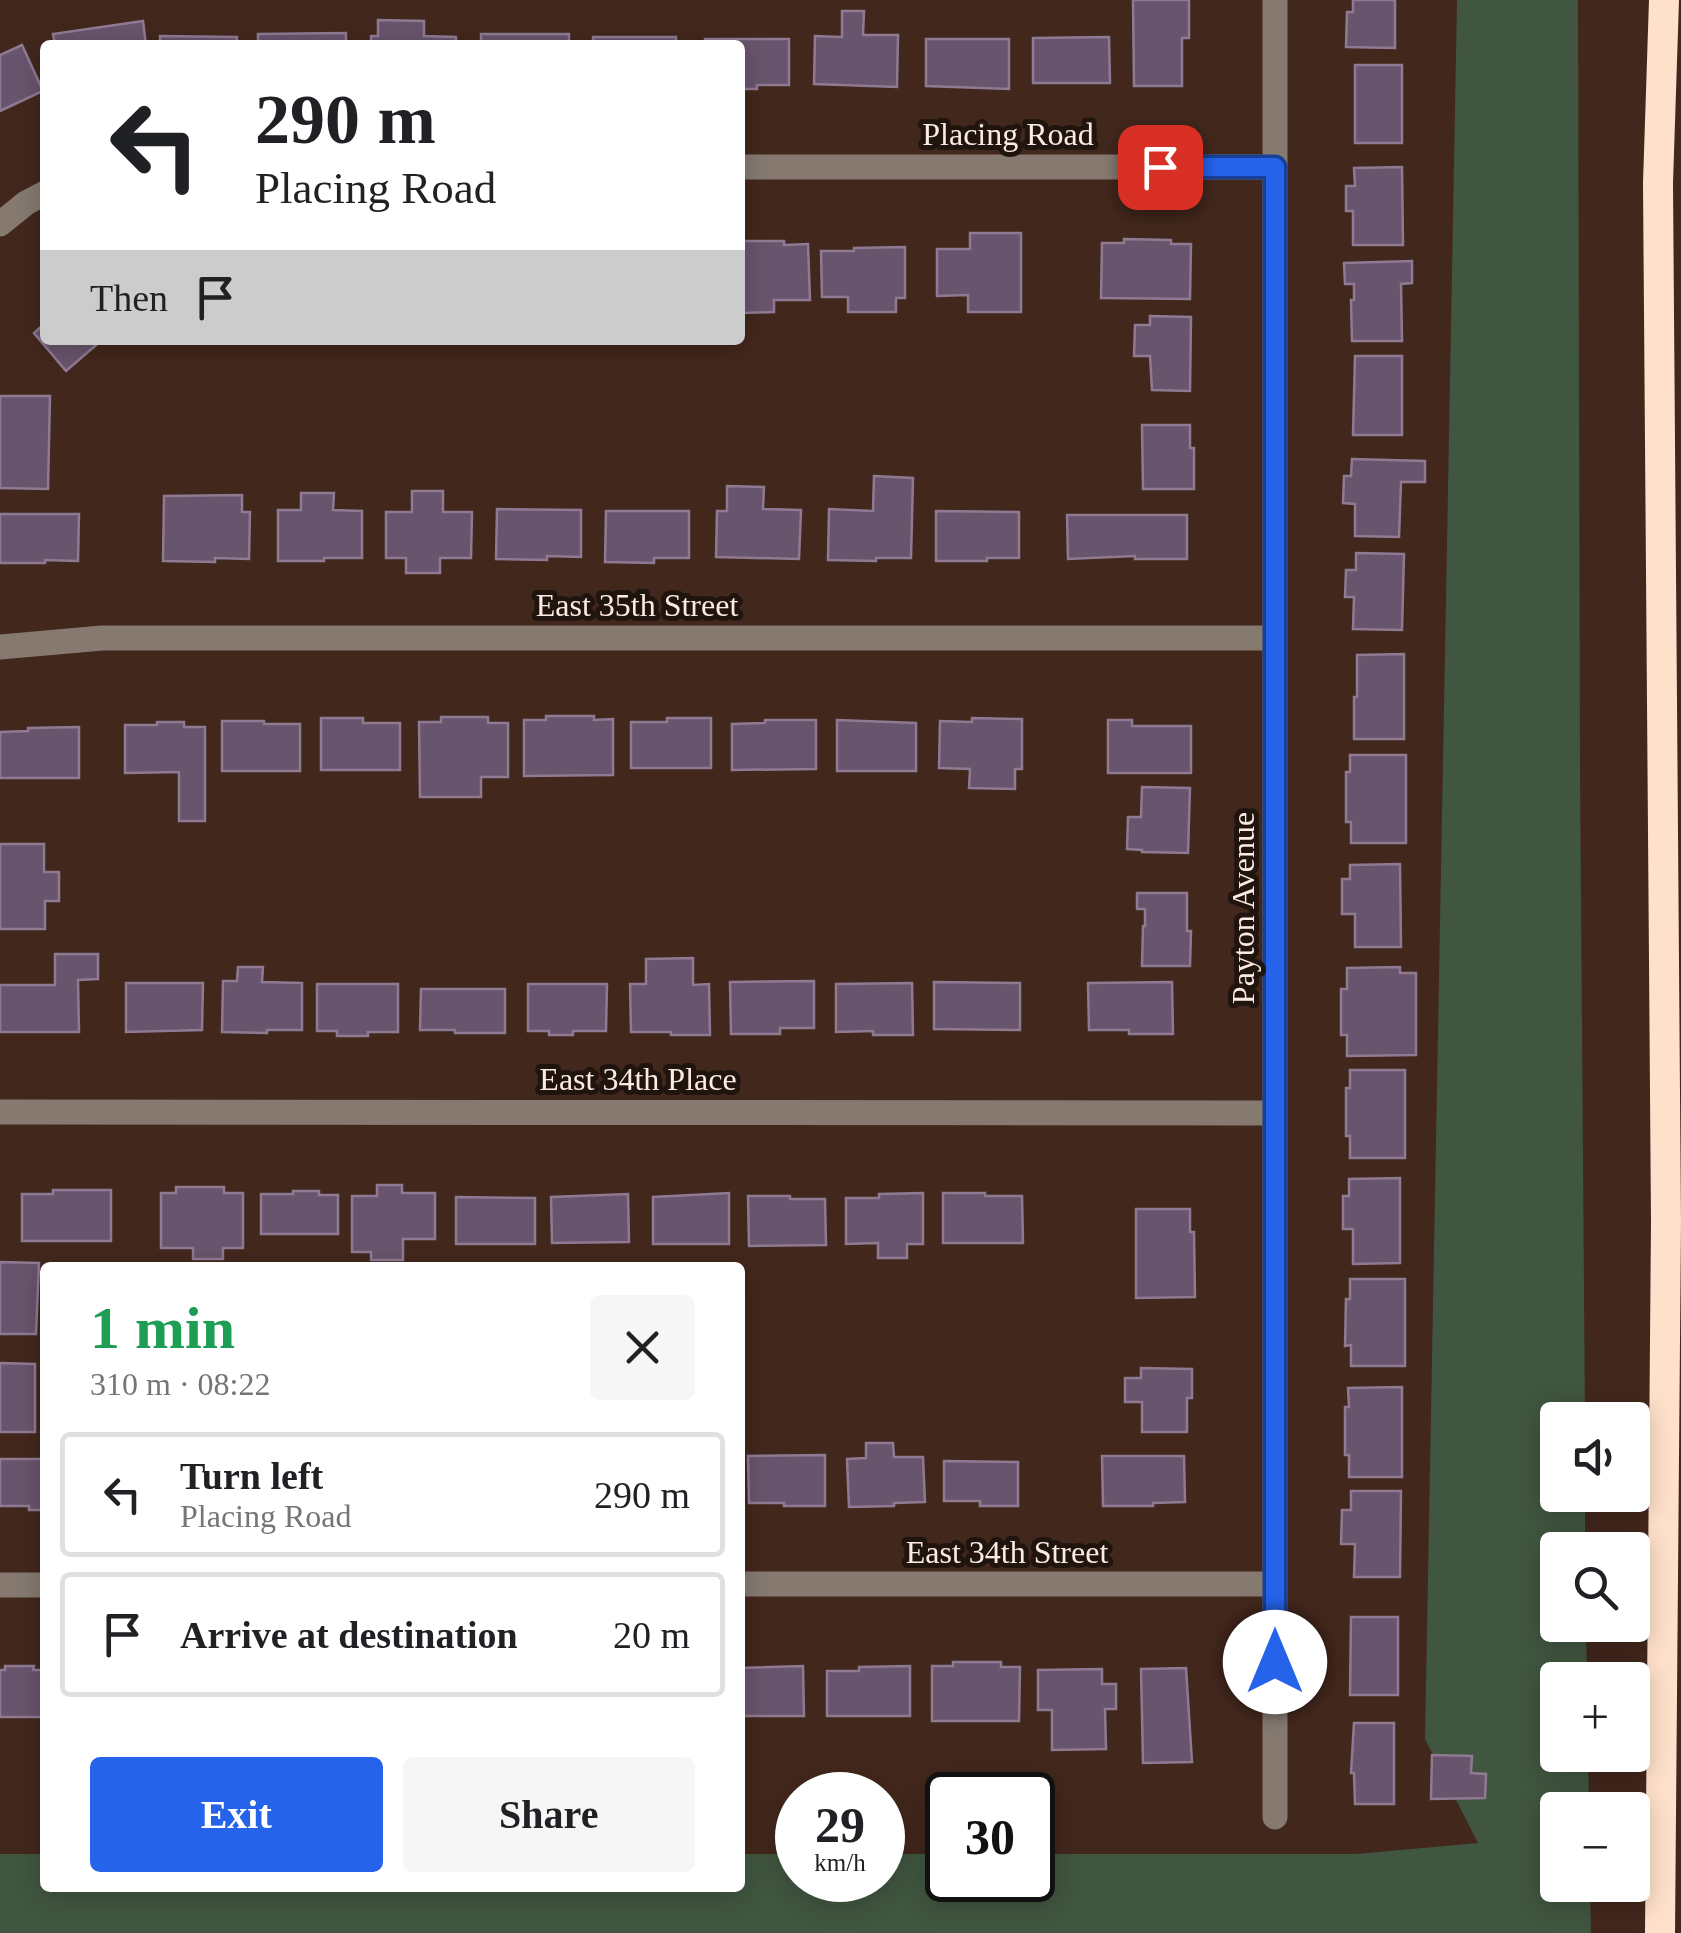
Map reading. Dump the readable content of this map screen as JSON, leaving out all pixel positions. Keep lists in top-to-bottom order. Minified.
{"streets":{"street":["Placing Road","East 35th Street","Payton Avenue","East 34th Place","East 34th Street"]},"crossings":[["Placing Road","Payton Avenue"],["East 35th Street","Payton Avenue"],["Payton Avenue","East 34th Place"],["Payton Avenue","East 34th Street"]],"page":{"turn":["290 m","Placing Road"],"then":"Then","heading":["1 min","310 m · 08:22"],"map_buttons":["+","−"],"list":[{"name":"Turn left","note":"Placing Road","value":"290 m"},{"name":"Arrive at destination","value":"20 m"}],"buttons":["Exit","Share"],"speed":"29 km/h","limit":"30"}}
